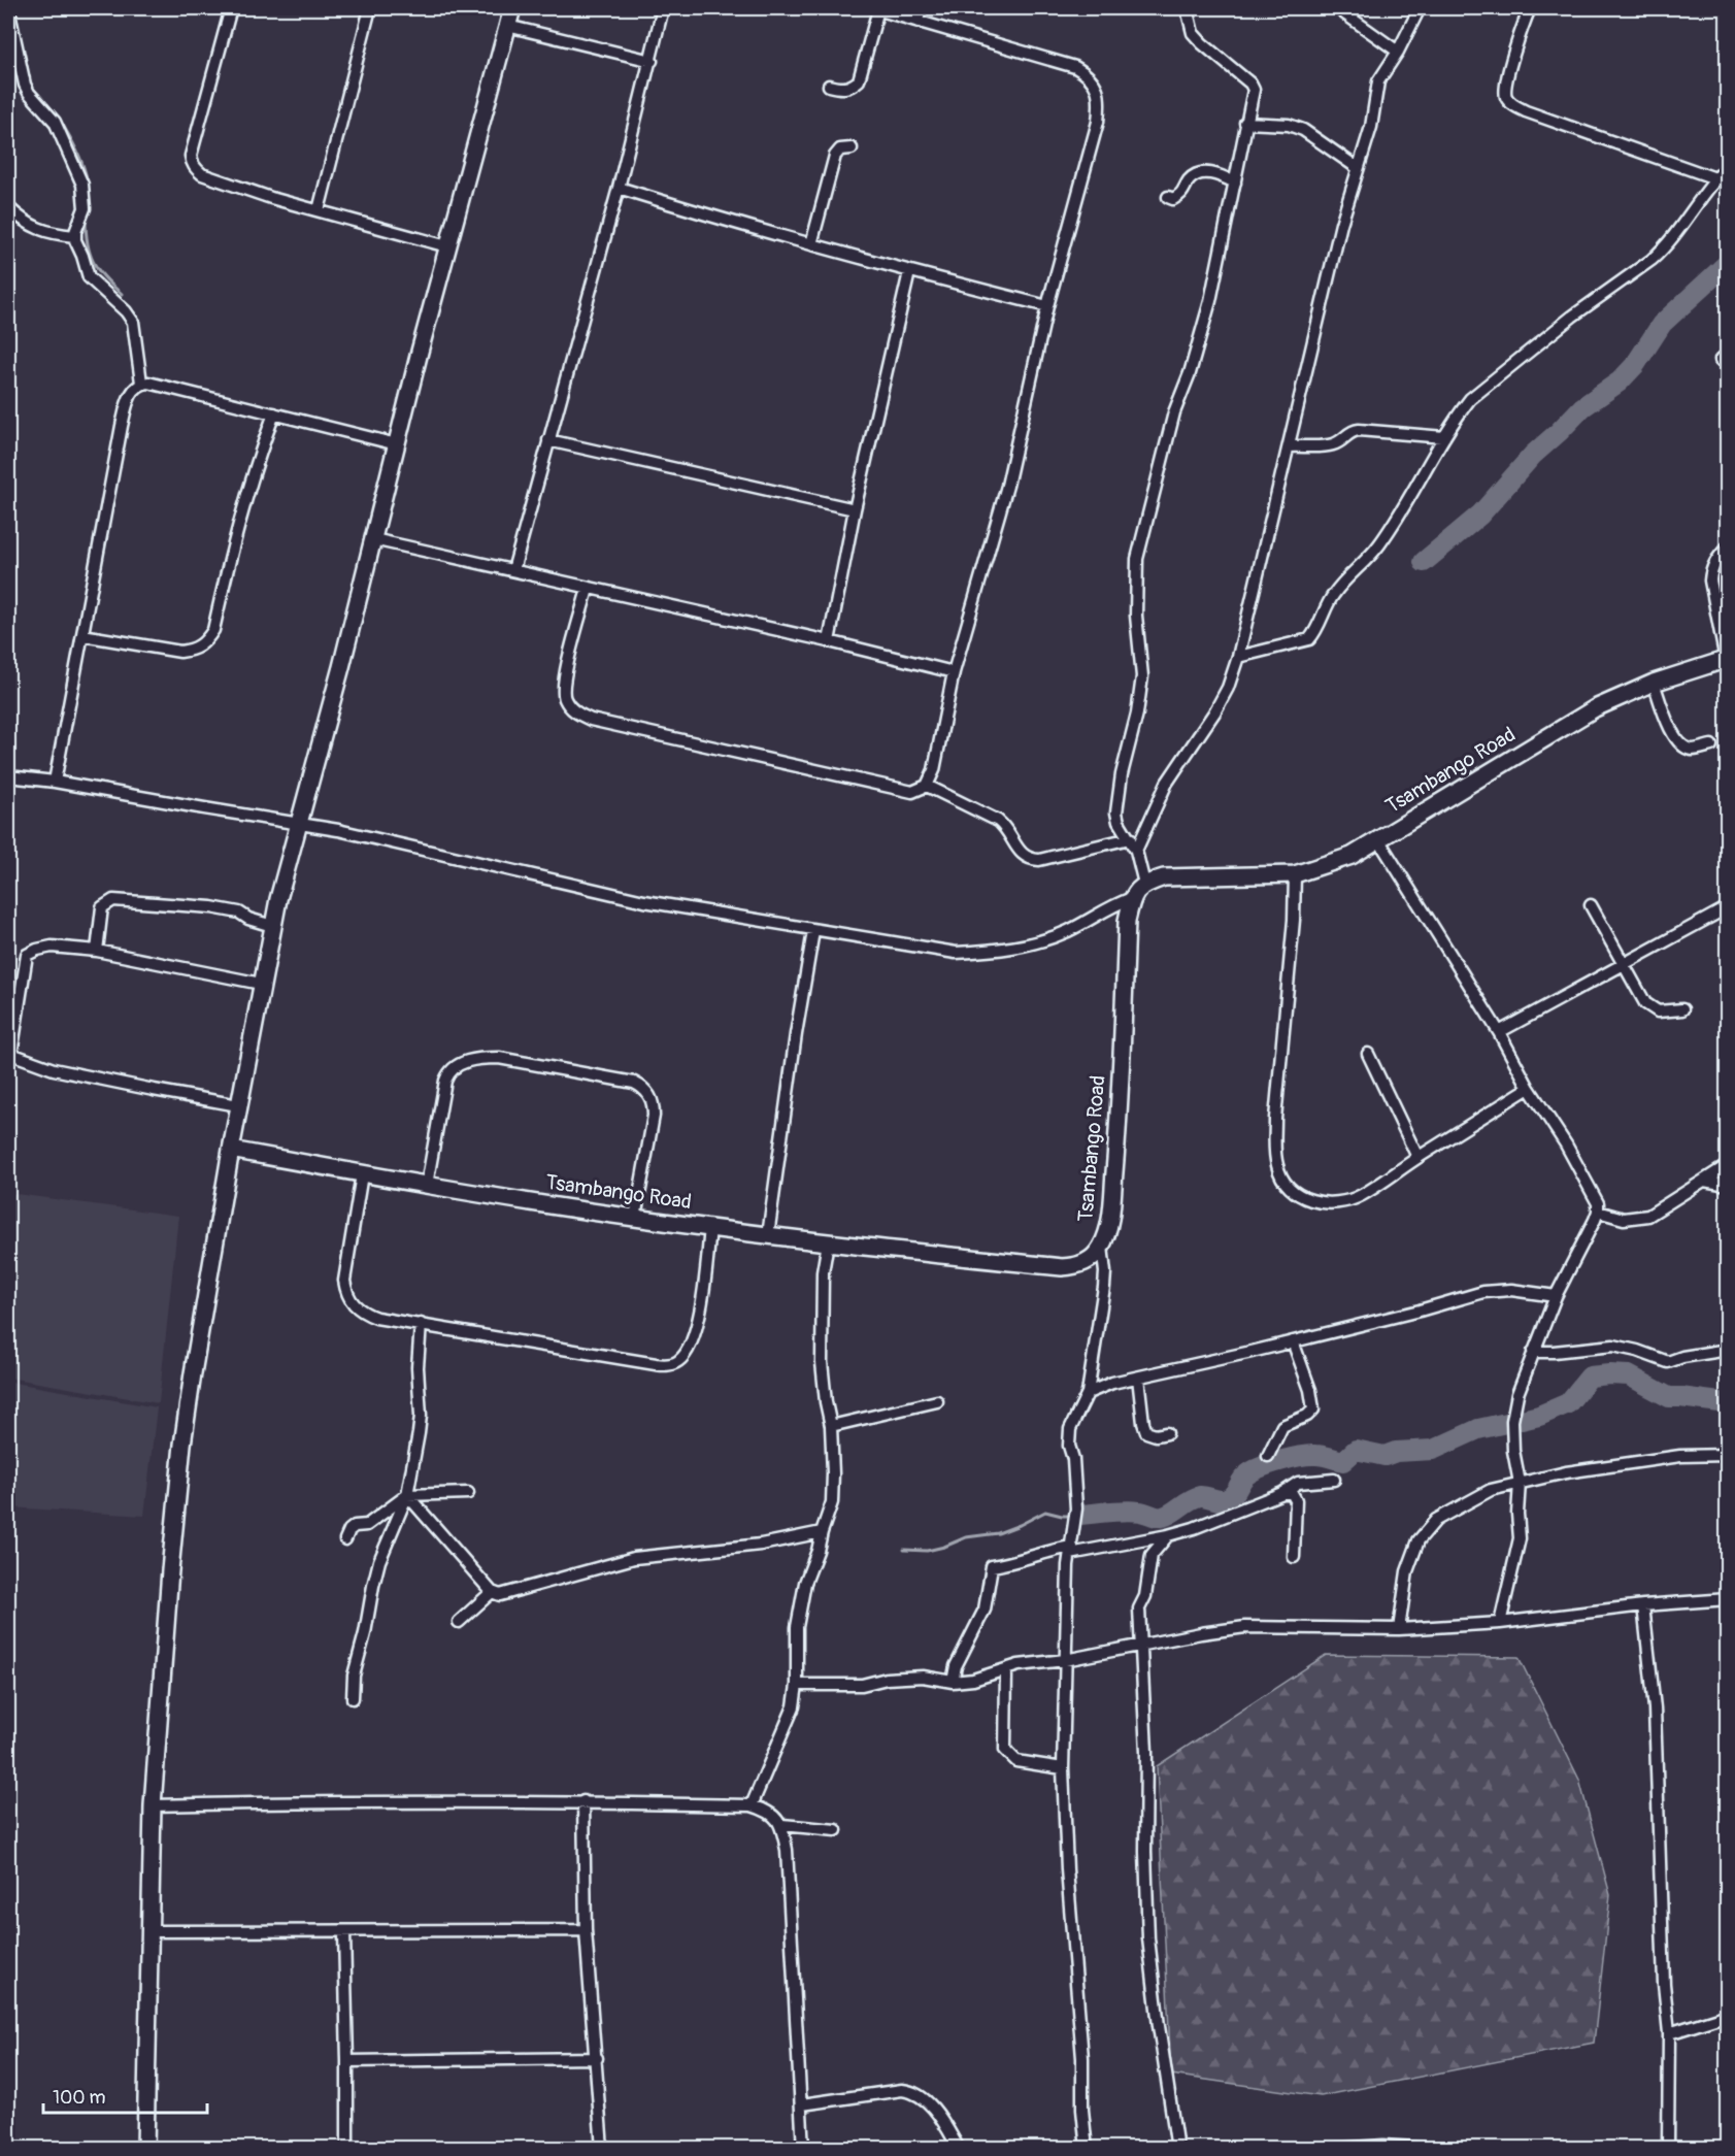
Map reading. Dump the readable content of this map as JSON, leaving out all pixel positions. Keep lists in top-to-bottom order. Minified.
{"streets":{"street":["Tsambango Road"]},"scale_bar":"100 m"}
